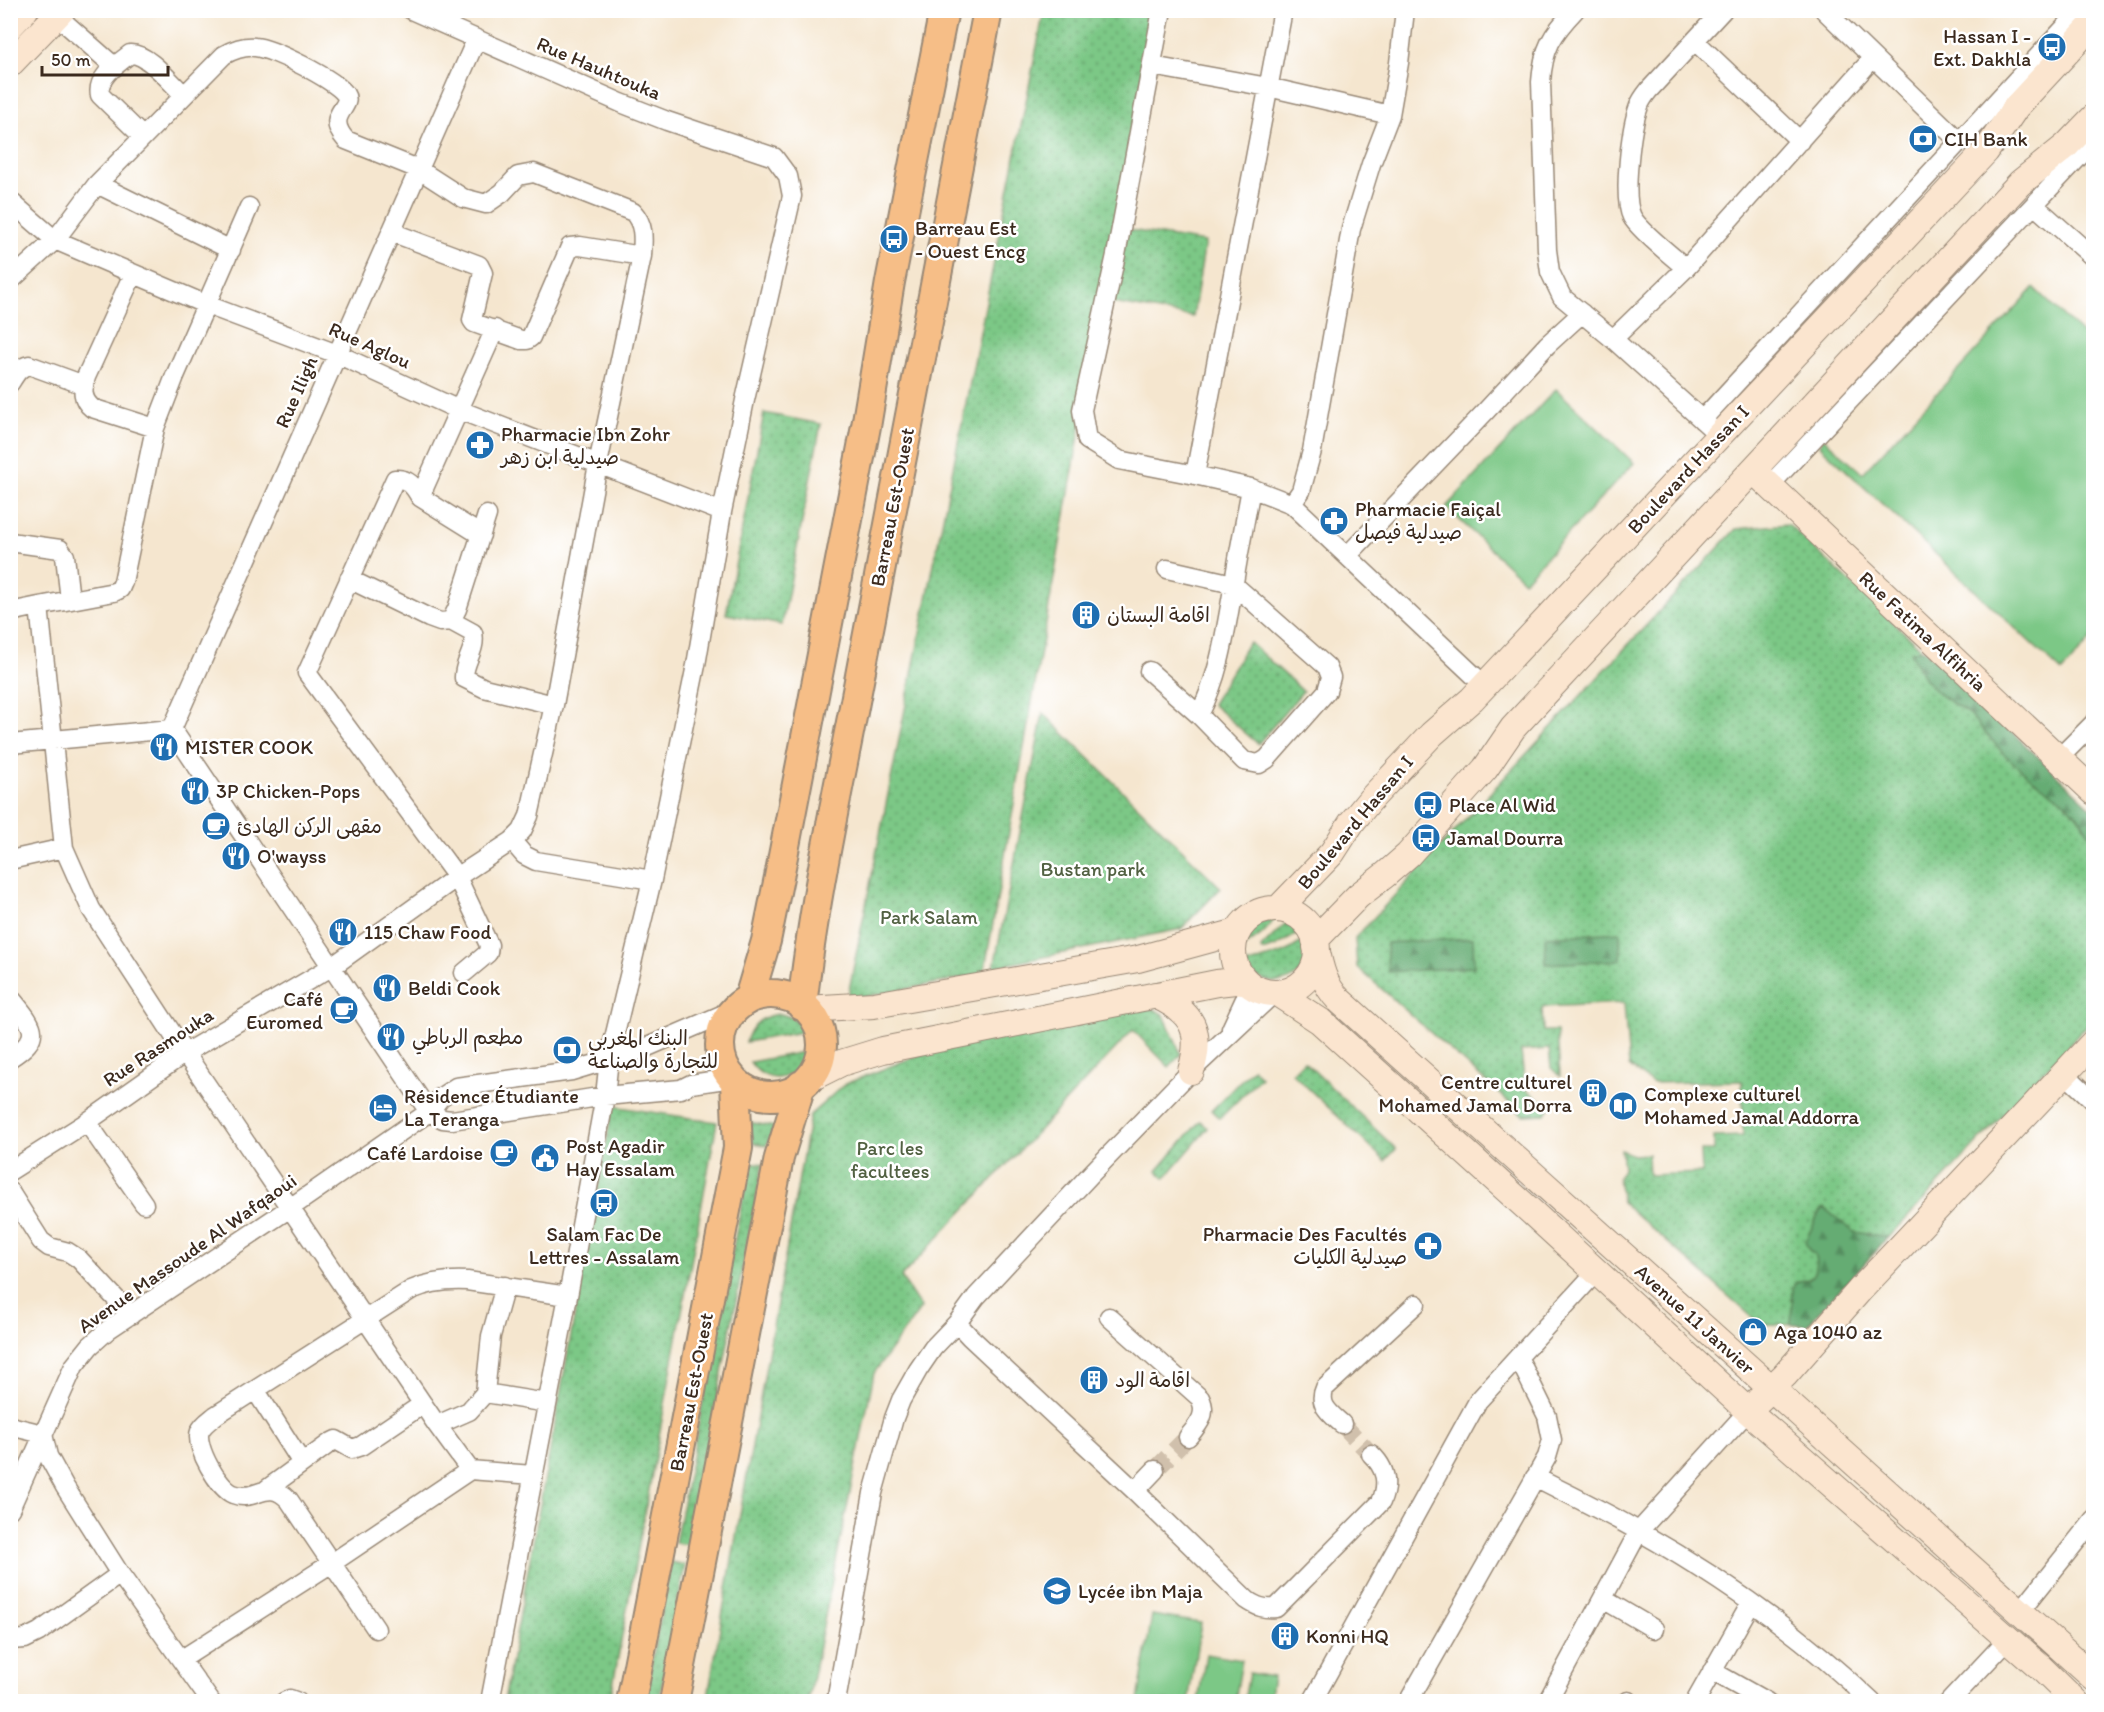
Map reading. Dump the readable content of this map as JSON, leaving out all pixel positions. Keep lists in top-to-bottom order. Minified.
{"streets":{"main road":["Boulevard Hassan I","Barreau Est-Ouest","Rue Fatima Alfihria","Avenue 11 Janvier"],"street":["Rue Hauhtouka","Rue Aglou","Rue Iligh","Rue Rasmouka","Avenue Massoude Al Wafqaoui"]},"crossings":[["Rue Hauhtouka","Rue Aglou"],["Rue Hauhtouka","Rue Iligh"],["Rue Aglou","Rue Iligh"],["Boulevard Hassan I","Avenue 11 Janvier"],["Barreau Est-Ouest","Avenue Massoude Al Wafqaoui"]],"parks":["Bustan park","Park Salam","Parc les facultees"],"places":{"bus stop":["Hassan I - Ext. Dakhla","Barreau Est - Ouest Encg","Place Al Wid","Jamal Dourra","Salam Fac De Lettres - Assalam"],"bank":["CIH Bank","البنك المغربي للتجارة والصناعة"],"pharmacy":["Pharmacie Ibn Zohr صيدلية ابن زهر","Pharmacie Faiçal صيدلية فيصل","Pharmacie Des Facultés صيدلية الكليات"],"building":["اقامة البستان","Centre culturel Mohamed Jamal Dorra","اقامة الود","Konni HQ"],"restaurant":["MISTER COOK","3P Chicken-Pops","O'wayss","115 Chaw Food","Beldi Cook","مطعم الرباطي"],"cafe":["مقهى الركن الهادئ","Café Euromed","Café Lardoise"],"library":["Complexe culturel Mohamed Jamal Addorra"],"hotel":["Résidence Étudiante La Teranga"],"public building":["Post Agadir Hay Essalam"],"shop":["Aga 1040 az"],"school or university":["Lycée ibn Maja"]},"scale_bar":"50 m"}
